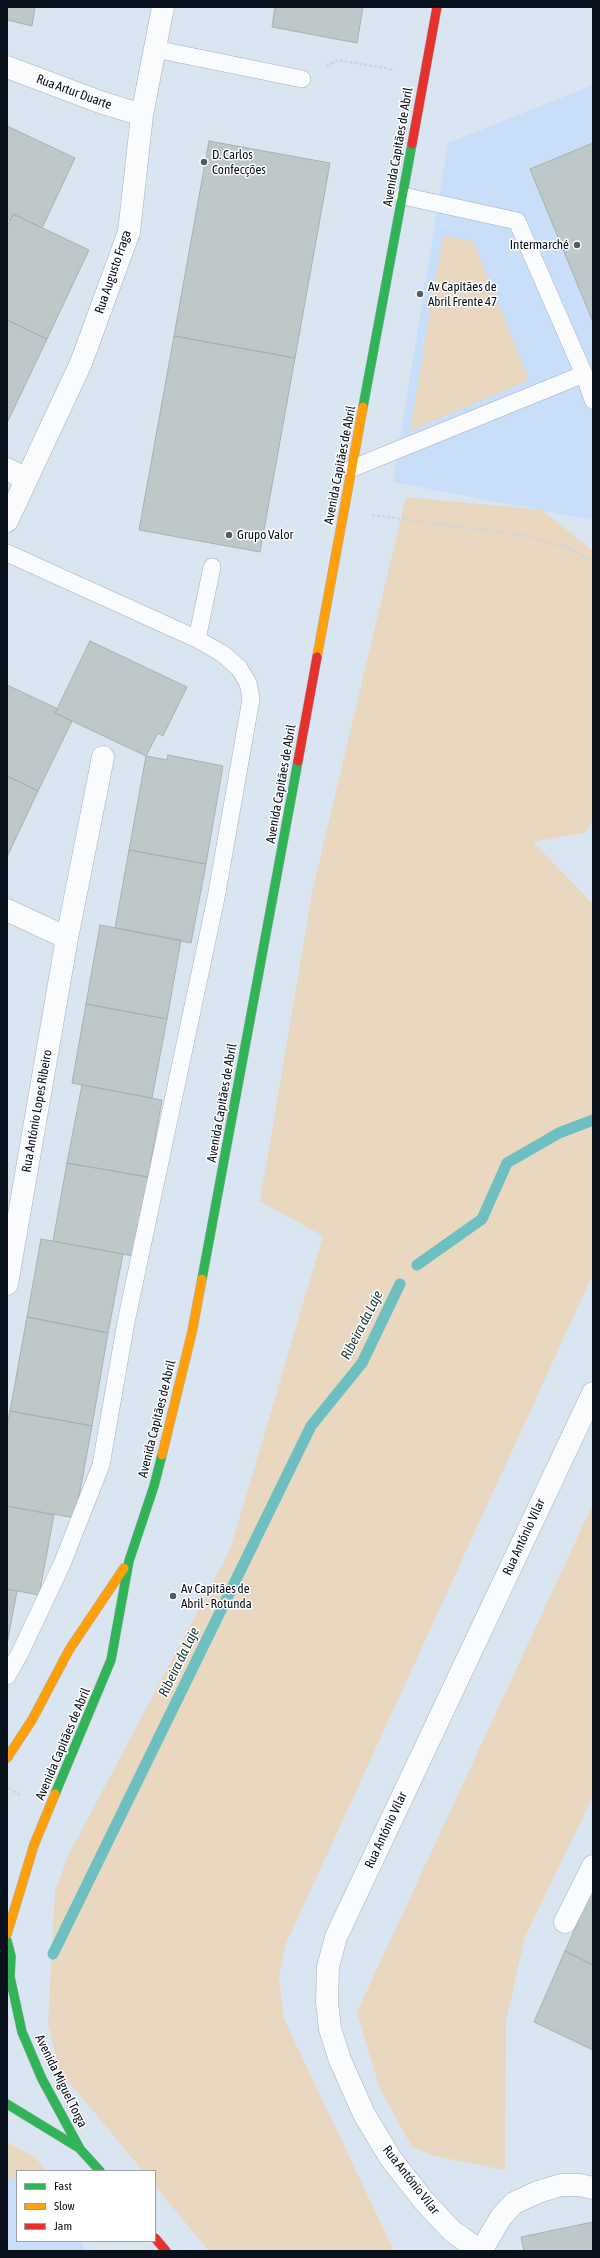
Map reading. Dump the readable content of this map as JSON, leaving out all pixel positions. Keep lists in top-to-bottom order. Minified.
{"streets":{"street":["Rua Artur Duarte","Avenida Capitães de Abril","Rua Augusto Fraga","Rua António Lopes Ribeiro","Rua António Vilar","Avenida Miguel Torga"]},"crossings":[["Rua Artur Duarte","Rua Augusto Fraga"]],"water":["Ribeira da Laje"],"places":["D. Carlos Confecções","Intermarché","Av Capitães de Abril Frente 47","Grupo Valor","Av Capitães de Abril - Rotunda"],"legend":["Fast","Slow","Jam"]}
